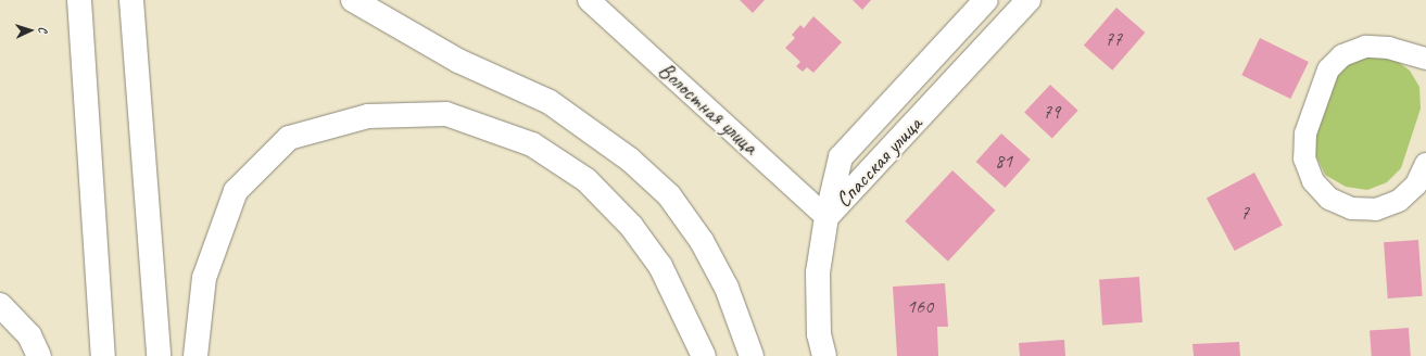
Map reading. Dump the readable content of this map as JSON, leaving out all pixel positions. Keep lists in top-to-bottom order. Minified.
{"streets":{"street":["Волостная улица","Спасская улица"]},"crossings":[["Волостная улица","Спасская улица"]],"house_numbers":["77","79","81","7","160"],"north":"right"}
